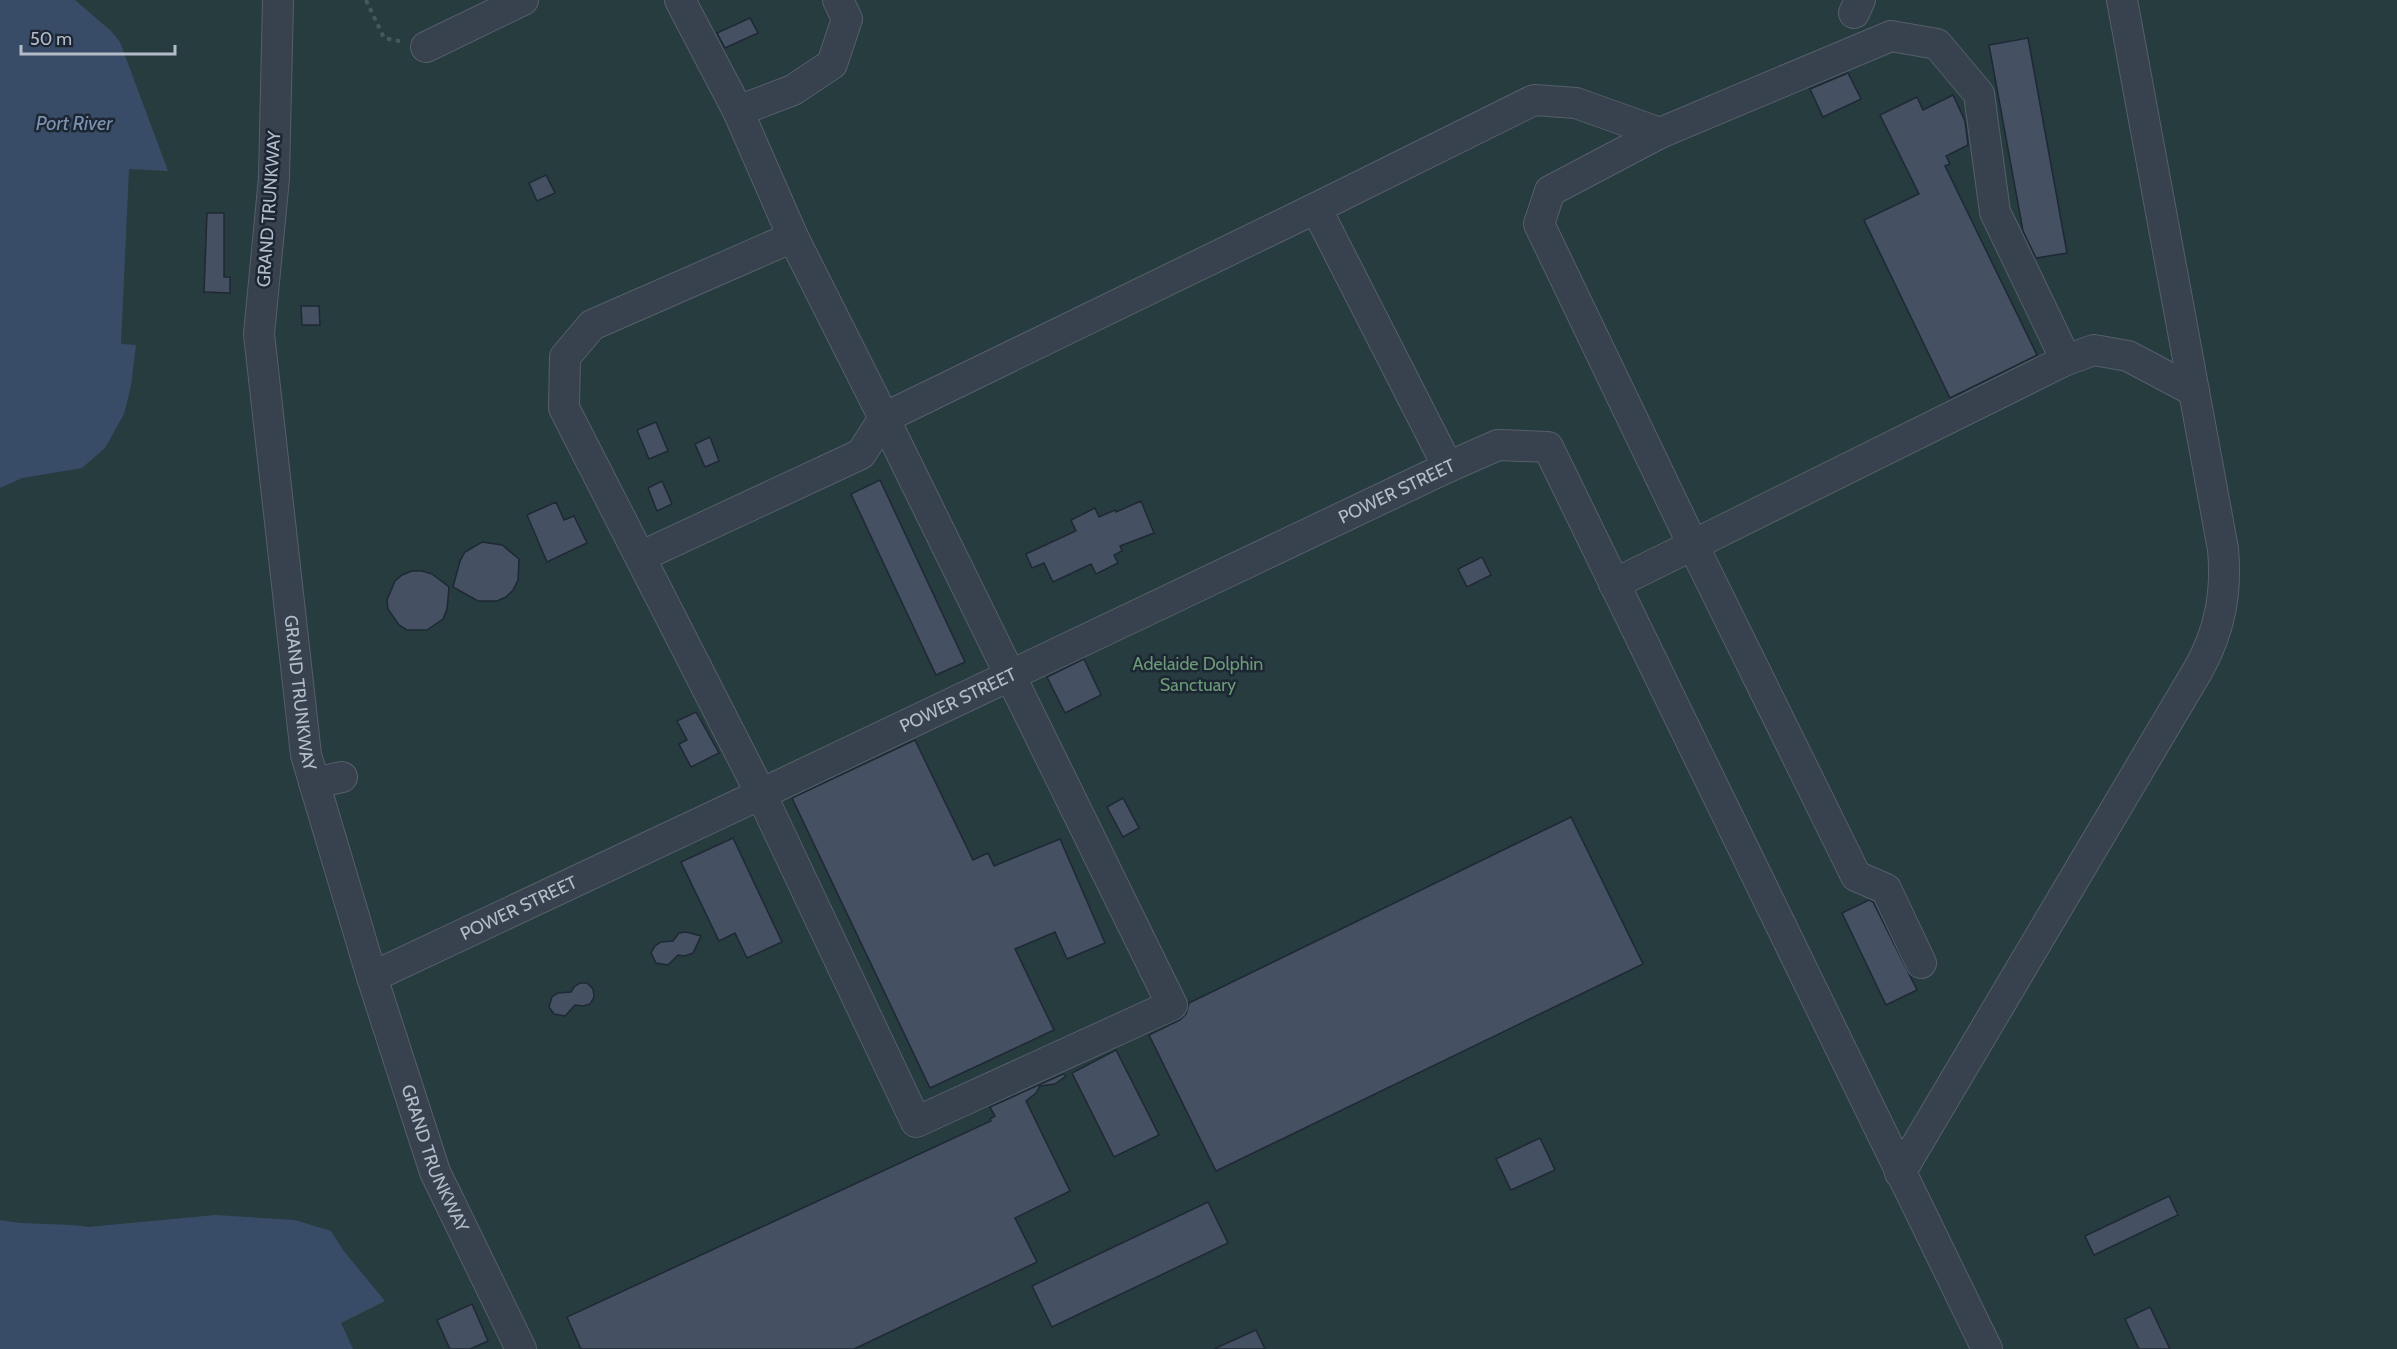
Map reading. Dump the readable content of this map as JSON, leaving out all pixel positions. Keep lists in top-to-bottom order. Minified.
{"streets":{"lane":["GRAND TRUNKWAY","POWER STREET"]},"crossings":[["GRAND TRUNKWAY","POWER STREET"]],"water":["Port River"],"parks":["Adelaide Dolphin Sanctuary"],"scale_bar":"50 m"}
